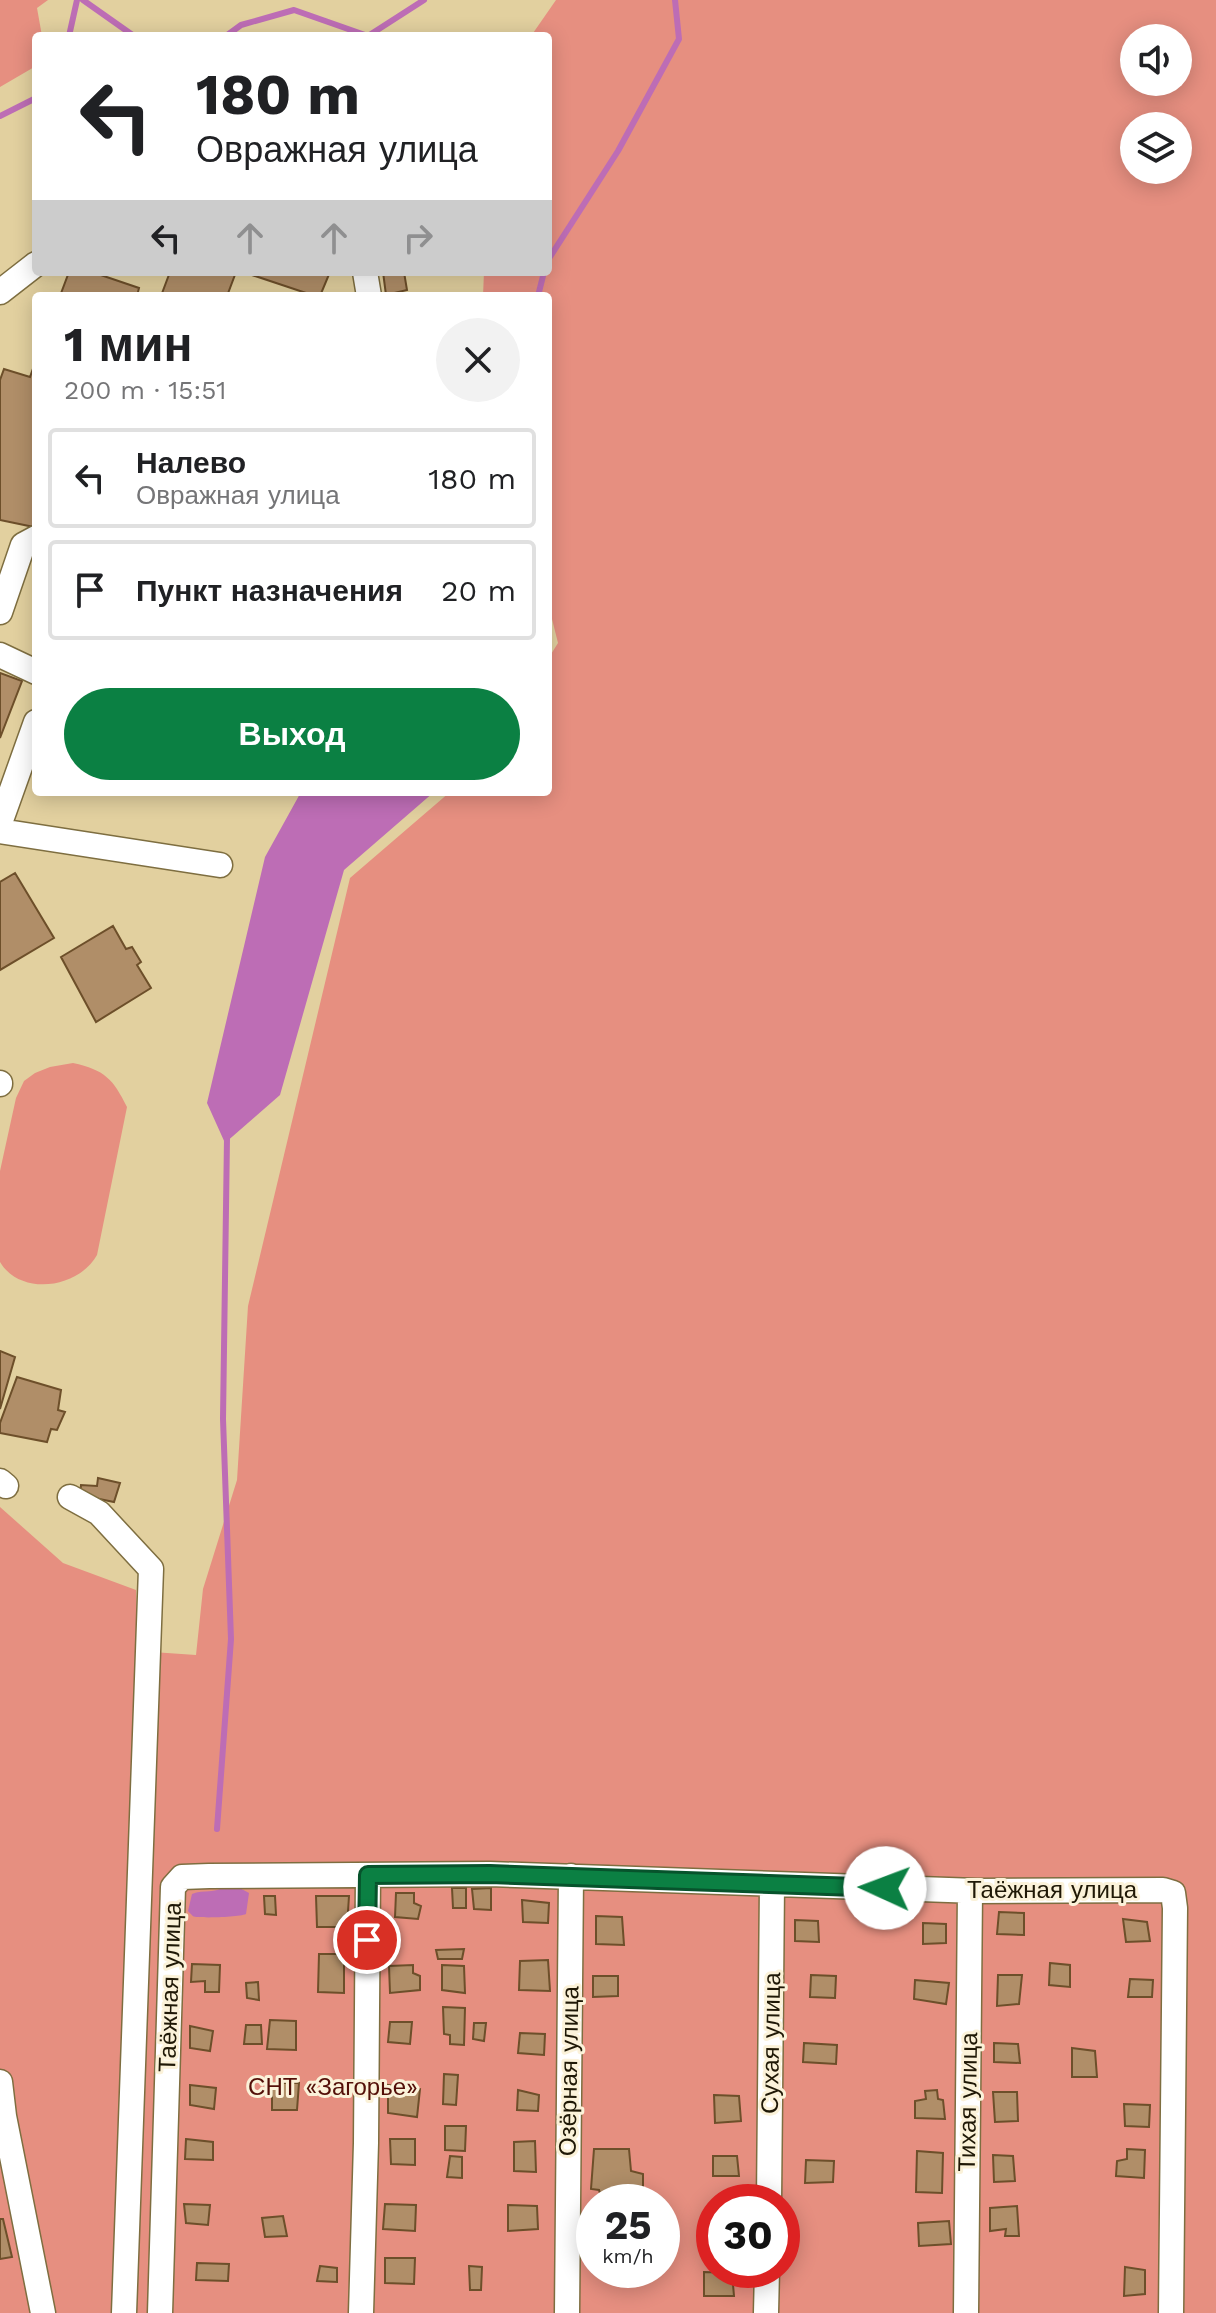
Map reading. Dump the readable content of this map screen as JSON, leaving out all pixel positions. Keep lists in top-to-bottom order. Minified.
{"streets":{"street":["Таёжная улица","Сухая улица","Озёрная улица","Тихая улица"]},"crossings":[["Таёжная улица","Сухая улица"],["Таёжная улица","Озёрная улица"],["Таёжная улица","Тихая улица"]],"parks":["СНТ «Загорье»"],"page":{"turn":["180 m","Овражная улица"],"heading":["1 мин","200 m · 15:51"],"list":[{"name":"Налево","note":"Овражная улица","value":"180 m"},{"name":"Пункт назначения","value":"20 m"}],"buttons":"Выход","speed":"25 km/h","limit":"30"}}
